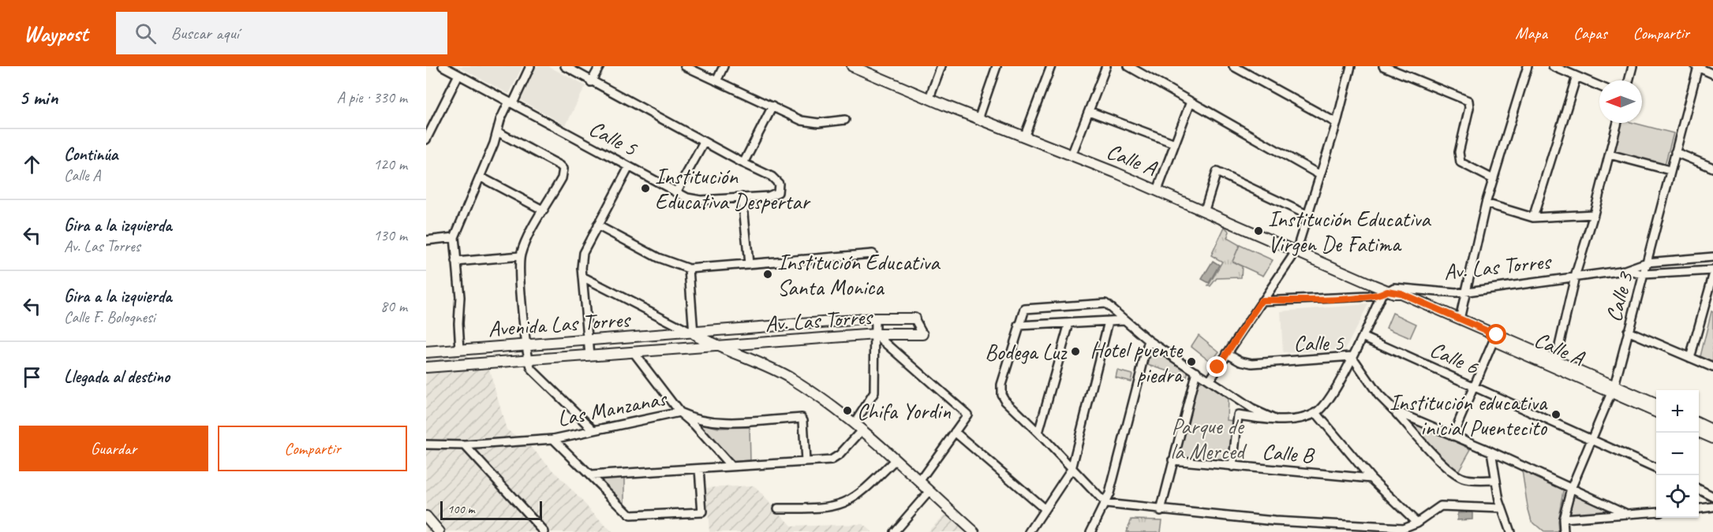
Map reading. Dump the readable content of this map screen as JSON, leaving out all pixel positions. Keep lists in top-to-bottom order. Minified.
{"streets":{"street":["Calle 5","Calle A","Av. Las Torres","Calle 3","Avenida Las Torres","Calle 6","Las Manzanas","Calle B"]},"crossings":[["Calle 5","Calle 3"],["Calle A","Av. Las Torres"],["Calle A","Calle 3"],["Av. Las Torres","Calle 3"],["Av. Las Torres","Avenida Las Torres"],["Calle 3","Calle 6"]],"parks":["Parque de la Merced"],"places":["Institución Educativa Despertar","Institución Educativa Virgen De Fatima","Institución Educativa Santa Monica","Bodega Luz","Hotel puente piedra","Chifa Yordin","Institución educativa inicial Puentecito"],"scale_bar":"100 m","north":"left","page":{"header":"Waypost","search":"Buscar aquí","nav":["Mapa","Capas","Compartir"],"heading":["5 min","A pie · 330 m"],"list":[["Continúa","Calle A","120 m"],["Gira a la izquierda","Av. Las Torres","130 m"],["Gira a la izquierda","Calle F. Bolognesi","80 m"],"Llegada al destino"],"map_buttons":["+","−"],"buttons":["Guardar","Compartir"],"scale":"100 m"}}
